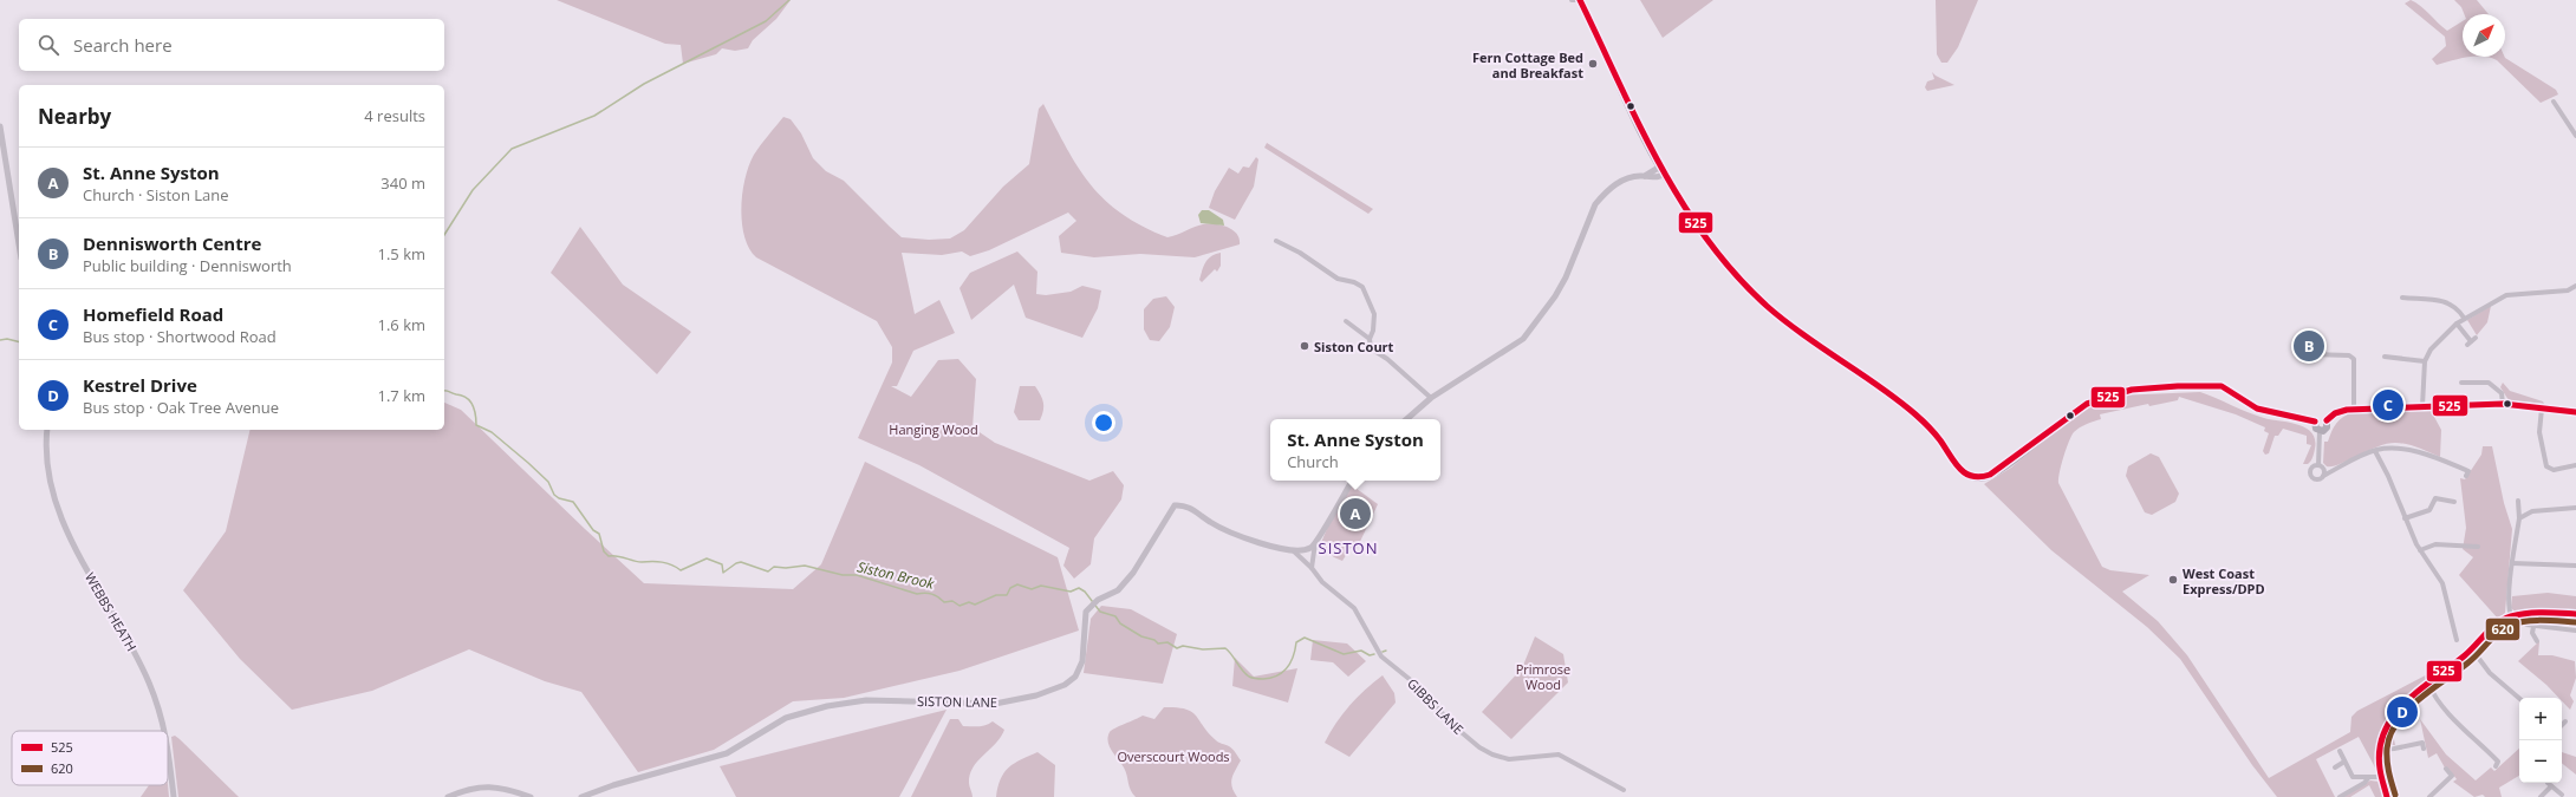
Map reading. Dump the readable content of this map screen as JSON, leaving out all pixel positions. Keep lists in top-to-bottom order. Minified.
{"streets":{"street":["WEBBS HEATH","SISTON LANE","GIBBS LANE"]},"crossings":[["SISTON LANE","GIBBS LANE"]],"districts":["SISTON"],"water":["Siston Brook"],"parks":["Hanging Wood","Primrose Wood","Overscourt Woods"],"places":["Fern Cottage Bed and Breakfast","Siston Court","West Coast Express/DPD"],"lines":["transit line 525","transit line 620"],"legend":["525","620"],"north":"top right","page":{"search":"Search here","heading":["Nearby","4 results"],"list":[{"mark":"A","name":"St. Anne Syston","note":"Church · Siston Lane","value":"340 m"},{"mark":"B","name":"Dennisworth Centre","note":"Public building · Dennisworth","value":"1.5 km"},{"mark":"C","name":"Homefield Road","note":"Bus stop · Shortwood Road","value":"1.6 km"},{"mark":"D","name":"Kestrel Drive","note":"Bus stop · Oak Tree Avenue","value":"1.7 km"}],"pins":["B","C","A","D"],"popup":["St. Anne Syston","Church"],"map_buttons":["+","−"]}}
